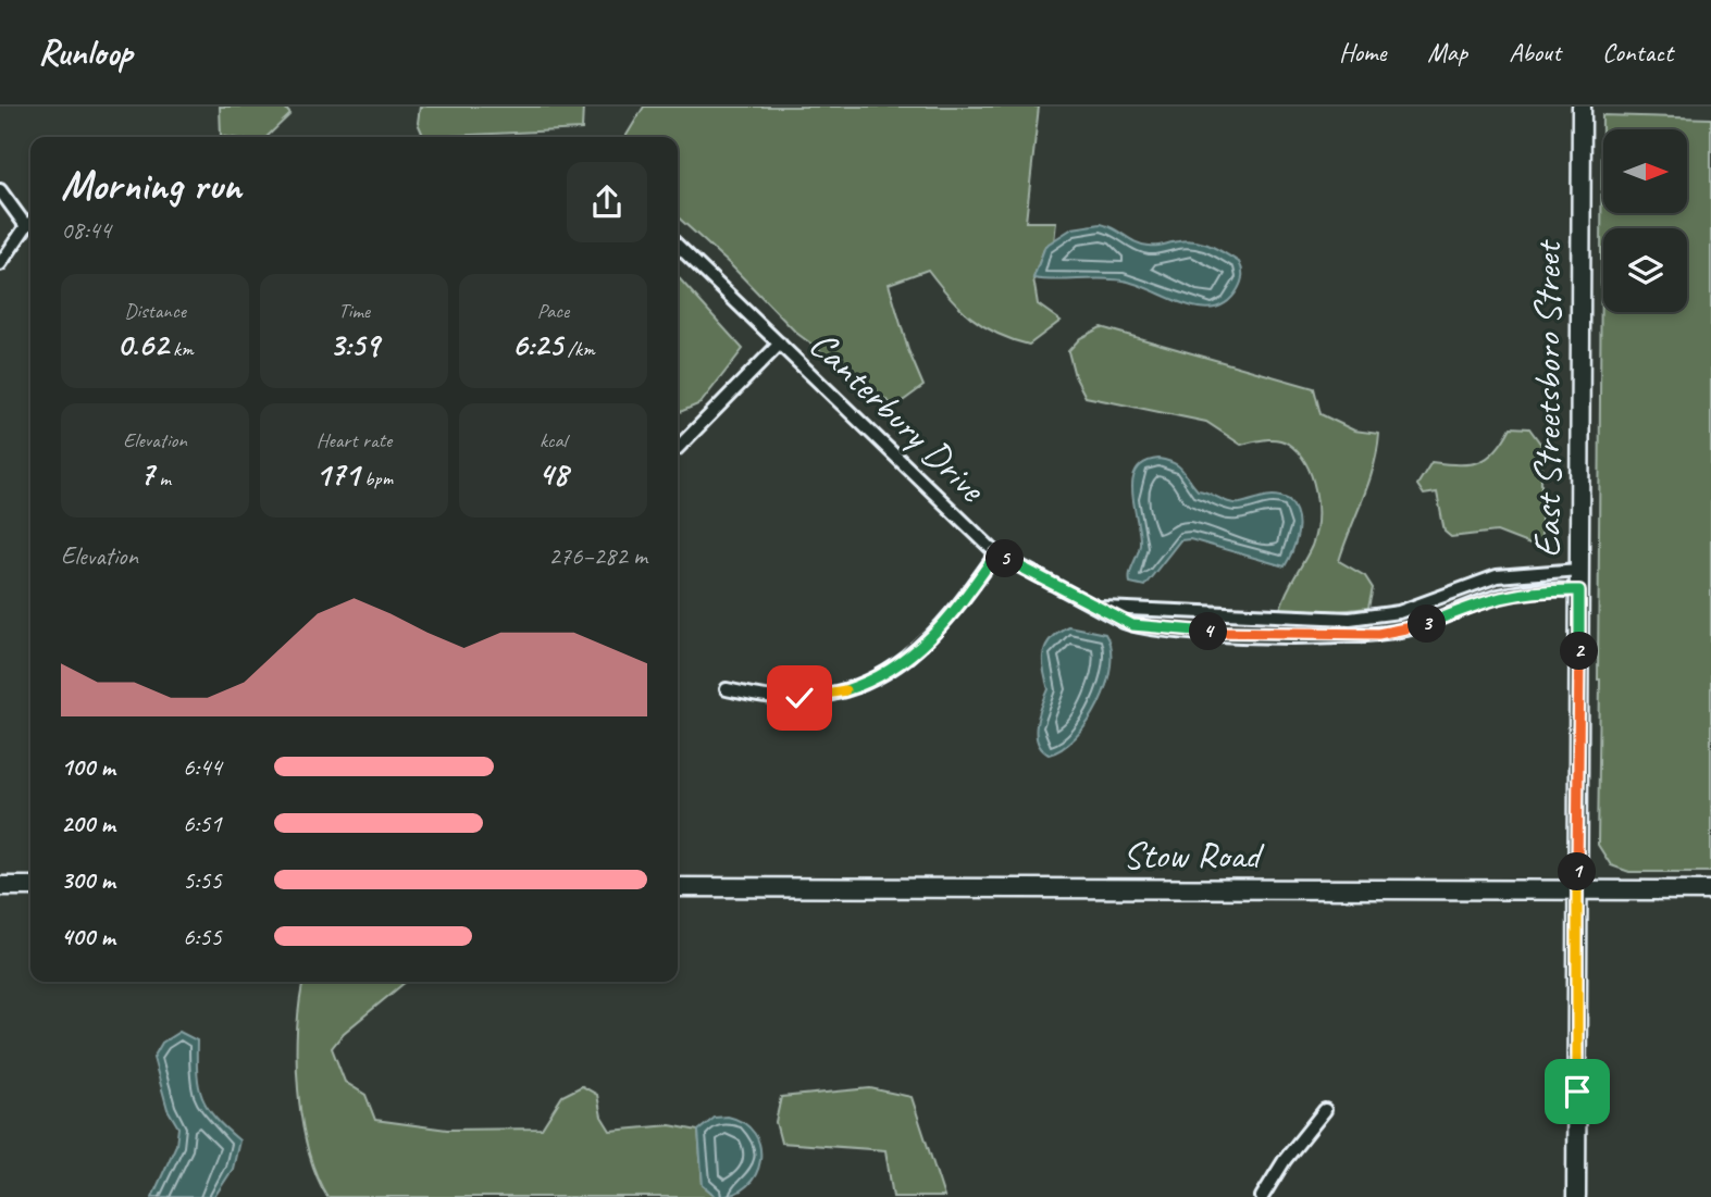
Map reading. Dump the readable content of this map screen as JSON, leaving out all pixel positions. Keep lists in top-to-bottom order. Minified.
{"streets":{"main road":["East Streetsboro Street","Stow Road"],"street":["Canterbury Drive"]},"crossings":[["East Streetsboro Street","Canterbury Drive"],["East Streetsboro Street","Stow Road"]],"north":"right","page":{"header":"Runloop","nav":["Home","Map","About","Contact"],"heading":["Morning run","08:44"],"stats":[["Distance","0.62 km"],["Time","3:59"],["Pace","6:25 /km"],["Elevation","7 m"],["Heart rate","171 bpm"],["kcal","48"]],"chart":["Elevation","276–282 m"],"pins":["5","3","4","2","1"],"list":[{"name":"100 m","note":"6:44"},{"name":"200 m","note":"6:51"},{"name":"300 m","note":"5:55"},{"name":"400 m","note":"6:55"}]}}
